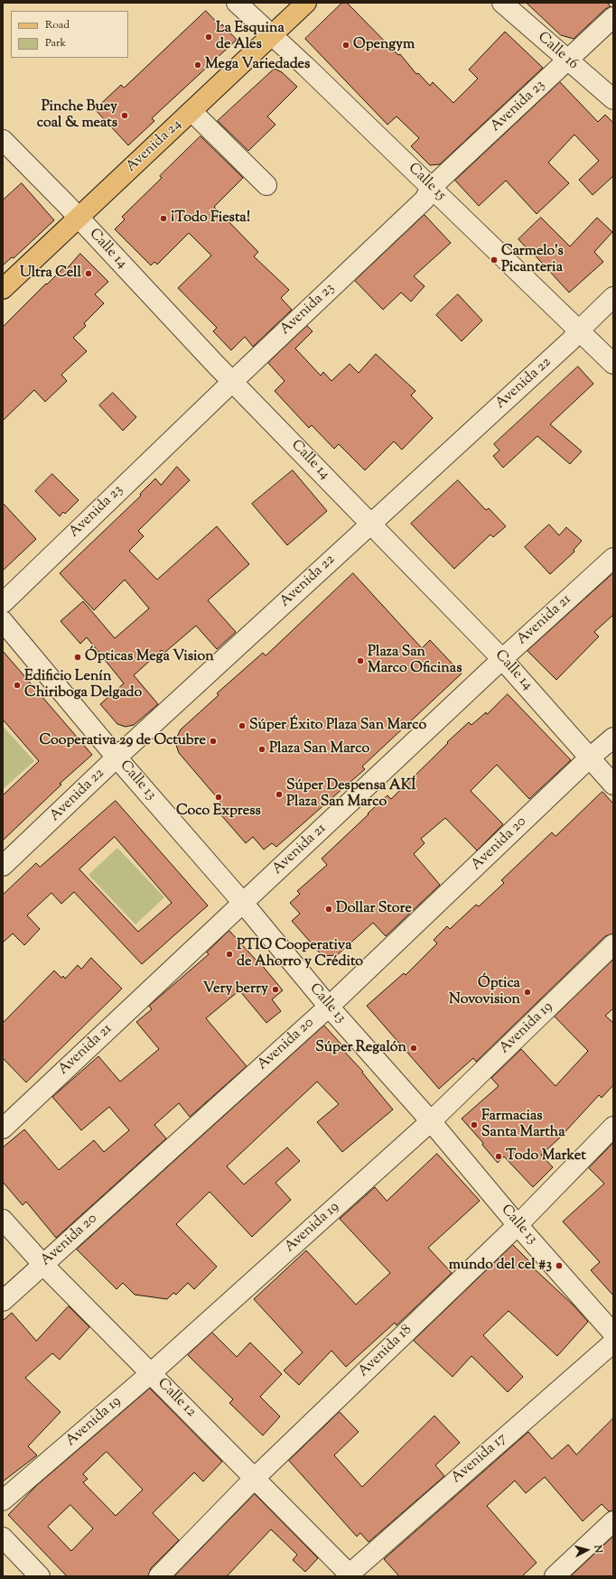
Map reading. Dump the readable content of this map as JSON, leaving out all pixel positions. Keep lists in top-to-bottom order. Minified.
{"streets":{"main road":["Avenida 24"],"street":["Calle 16","Avenida 23","Calle 15","Calle 14","Avenida 22","Avenida 21","Calle 13","Avenida 20","Avenida 19","Avenida 18","Calle 12","Avenida 17"]},"crossings":[["Calle 16","Avenida 23"],["Avenida 23","Calle 15"],["Avenida 23","Calle 14"],["Avenida 24","Calle 15"],["Avenida 24","Calle 14"],["Calle 15","Avenida 22"],["Calle 14","Avenida 22"],["Calle 14","Avenida 21"],["Calle 14","Avenida 20"],["Avenida 22","Calle 13"],["Avenida 21","Calle 13"],["Calle 13","Avenida 20"],["Calle 13","Avenida 19"],["Calle 13","Avenida 18"],["Avenida 20","Calle 12"],["Avenida 19","Calle 12"],["Avenida 18","Calle 12"],["Calle 12","Avenida 17"]],"places":["La Esquina de Ales","Opengym","Mega Variedades","Pinche Buey coal & meats","¡Todo Fiesta!","Carmelo's Picanteria","Ultra Cell","Ópticas Mega Vision","Plaza San Marco Oficinas","Edificio Lenín Chiriboga Delgado","Súper Éxito Plaza San Marco","Cooperativa 29 de Octubre","Plaza San Marco","Súper Despensa AKÍ Plaza San Marco","Coco Express","Dollar Store","PTIO Cooperativa de Ahorro y Crédito","Very berry","Óptica Novovision","Súper Regalón","Farmacias Santa Martha","Todo Market","mundo del cel #3"],"legend":["Road","Park"],"north":"right"}
